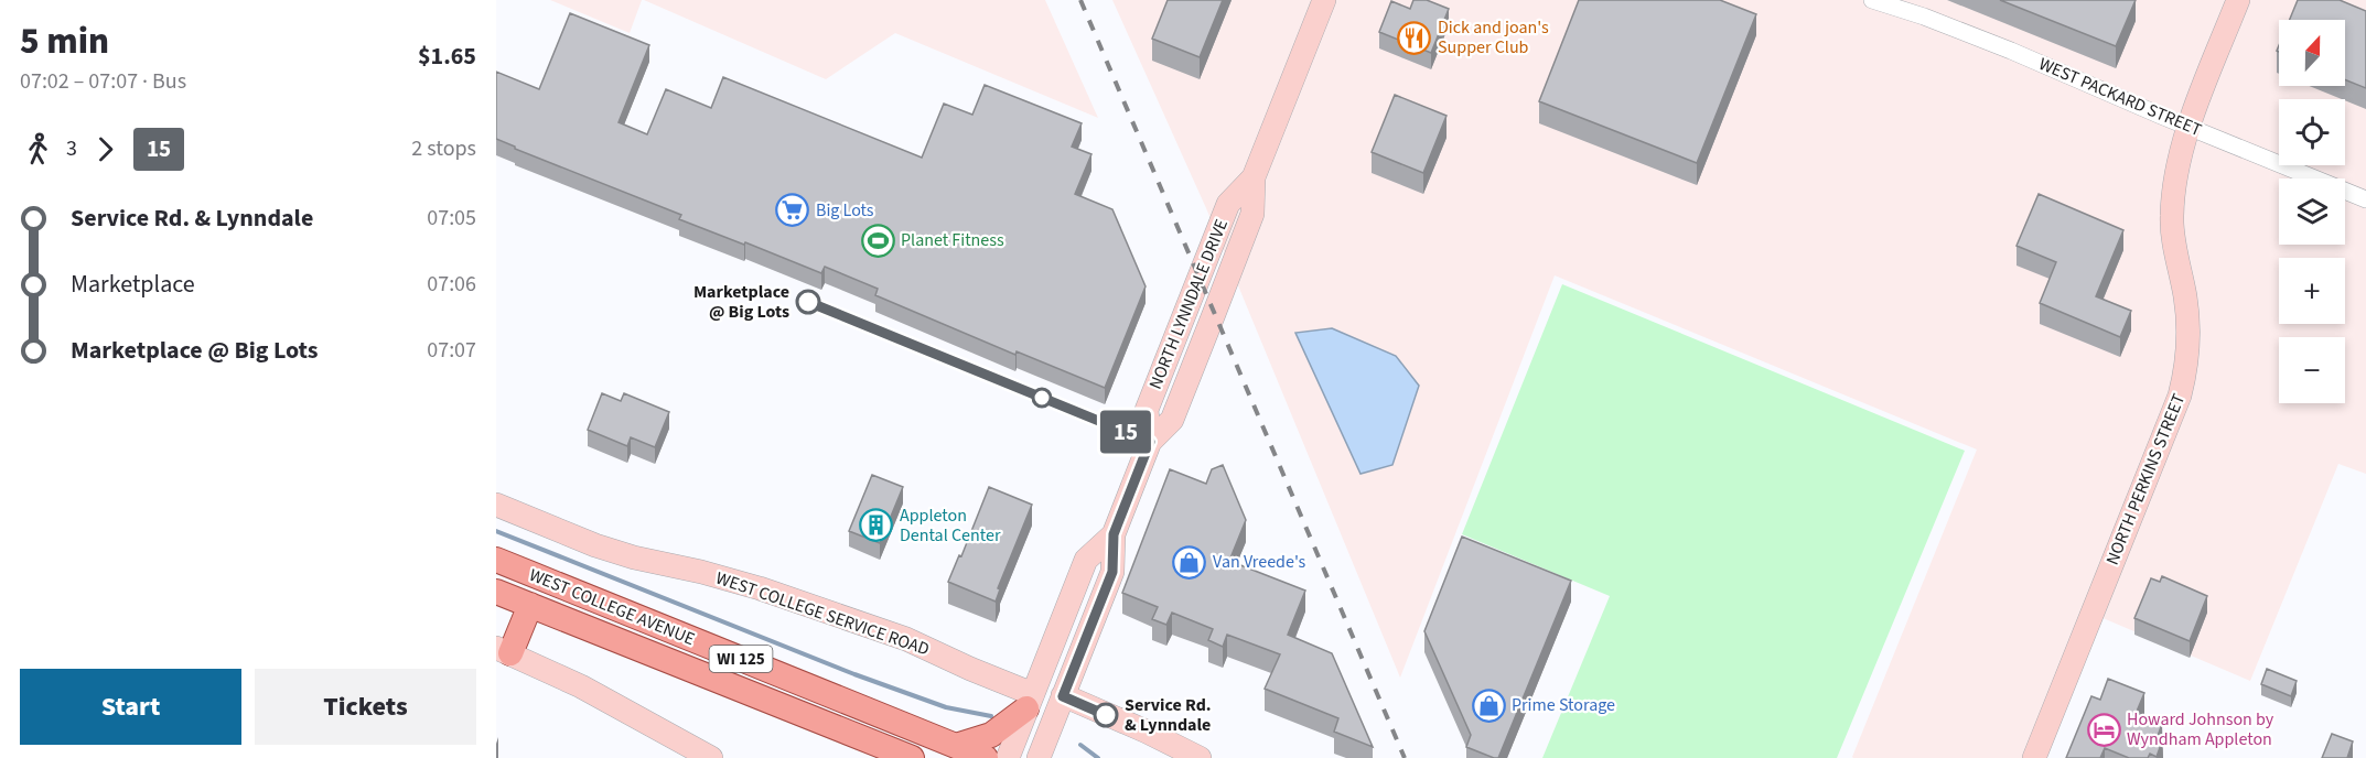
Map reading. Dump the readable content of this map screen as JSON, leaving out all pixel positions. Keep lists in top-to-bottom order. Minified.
{"streets":{"main road":["WEST COLLEGE AVENUE","WI 125"],"street":["WEST PACKARD STREET","NORTH LYNNDALE DRIVE","NORTH PERKINS STREET","WEST COLLEGE SERVICE ROAD"]},"crossings":[["WEST PACKARD STREET","NORTH PERKINS STREET"],["NORTH LYNNDALE DRIVE","WEST COLLEGE SERVICE ROAD"]],"places":{"restaurant":["Dick and joan's Supper Club"],"supermarket":["Big Lots"],"sports":["Planet Fitness"],"other":["Marketplace @ Big Lots","Service Rd. & Lynndale"],"building":["Appleton Dental Center"],"shop":["Van Vreede's","Prime Storage"],"hotel":["Howard Johnson by Wyndham Appleton"]},"lines":["bus line 15"],"north":"top","page":{"heading":["5 min","07:02 – 07:07 · Bus","$1.65"],"on_map":"15","map_buttons":["+","−"],"legs":["3","15","2 stops"],"list":[{"name":"Service Rd. & Lynndale","value":"07:05"},{"name":"Marketplace","value":"07:06"},{"name":"Marketplace @ Big Lots","value":"07:07"}],"buttons":["Start","Tickets"]}}
